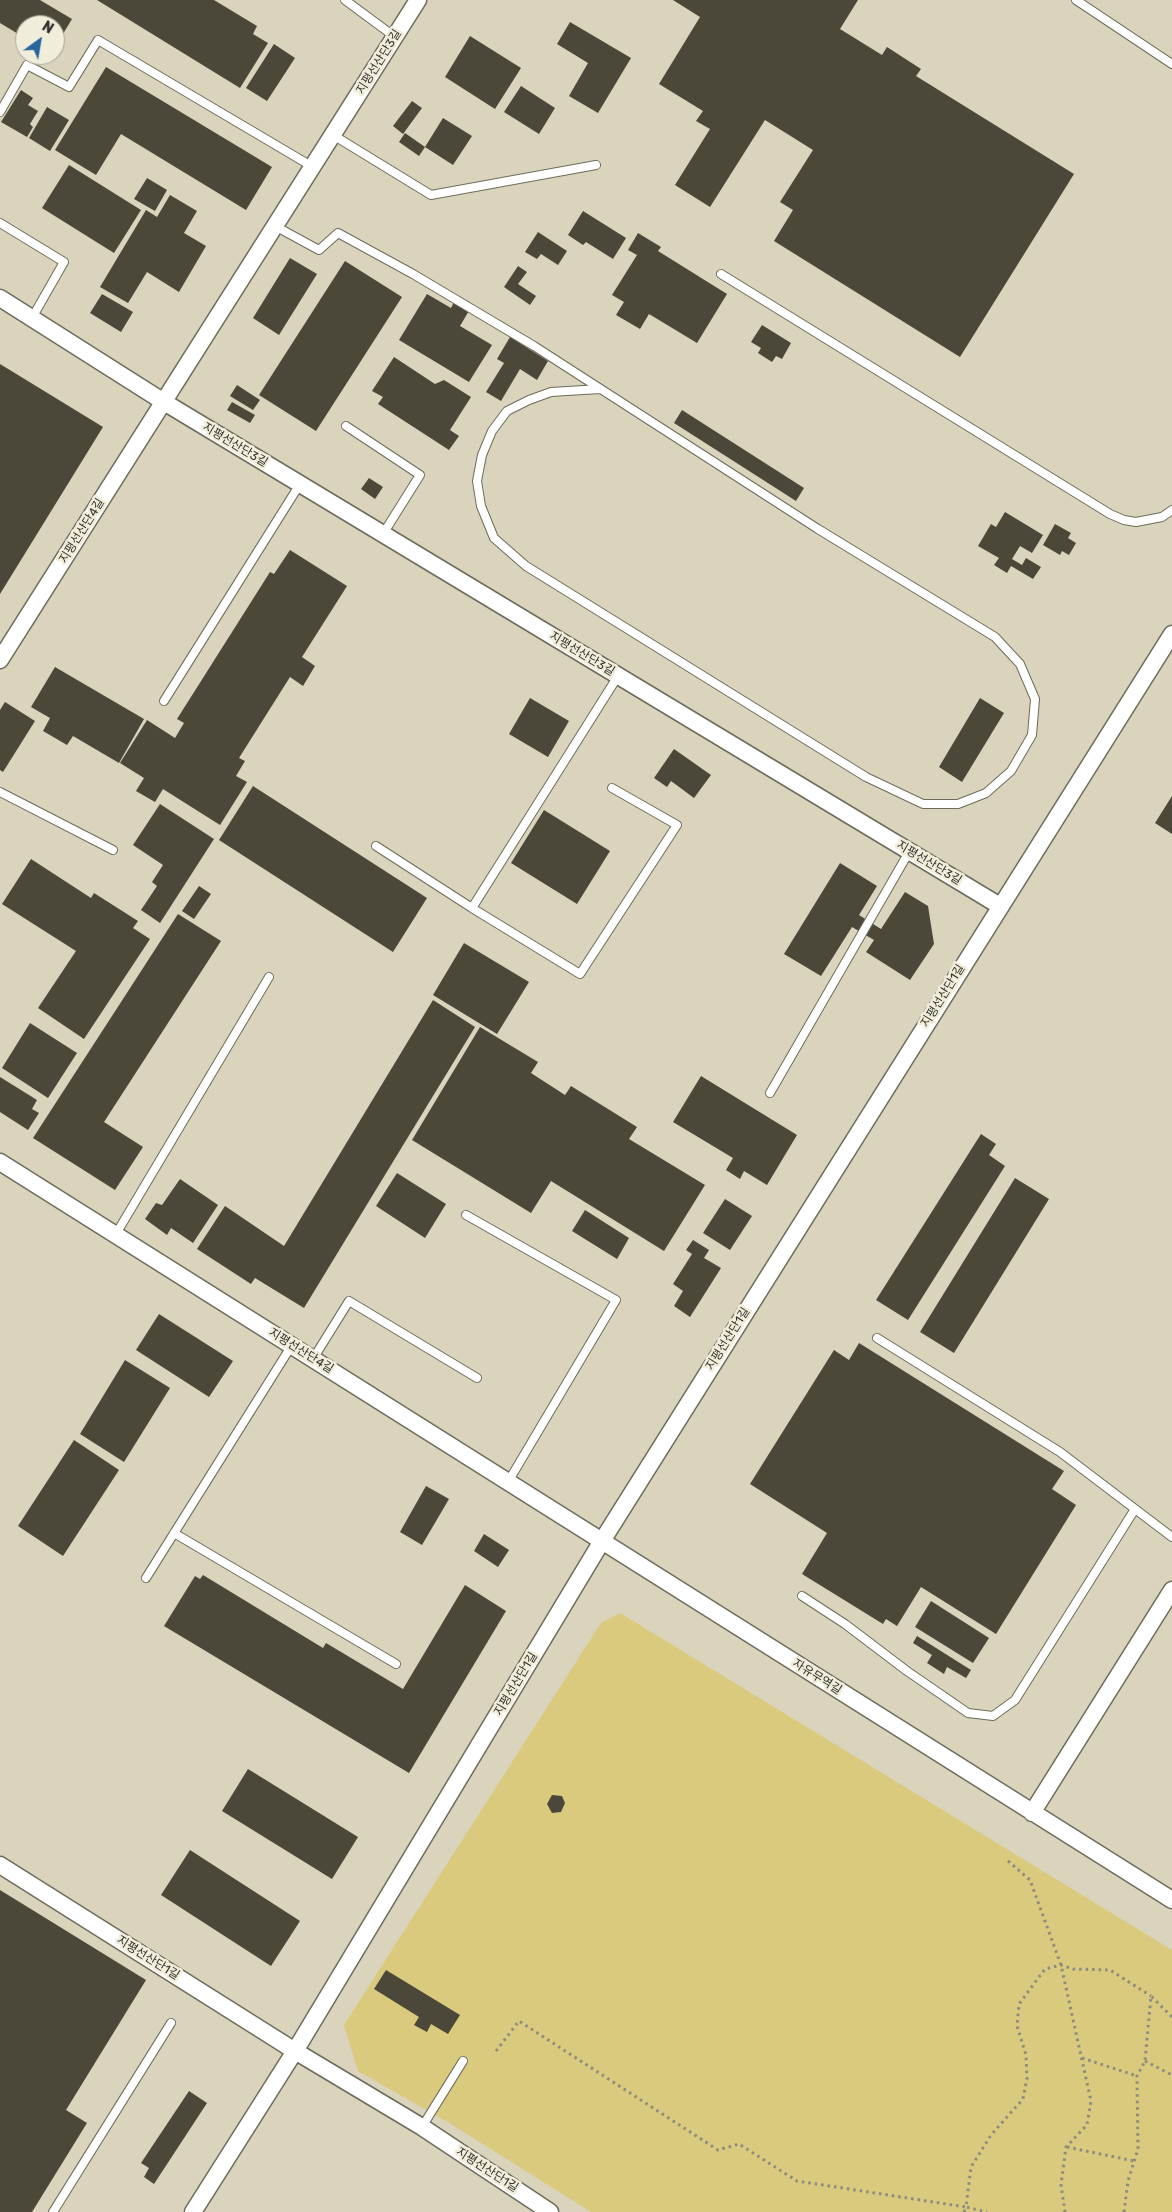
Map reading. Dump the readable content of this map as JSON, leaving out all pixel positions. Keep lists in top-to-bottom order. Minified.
{"streets":{"street":["지평선산단3길","지평선산단4길","지평선산단1길","자유무역길"]},"crossings":[["지평선산단3길","지평선산단4길"],["지평선산단3길","지평선산단1길"],["지평선산단4길","지평선산단1길"],["지평선산단4길","자유무역길"],["지평선산단1길","자유무역길"]],"north":"top right"}
